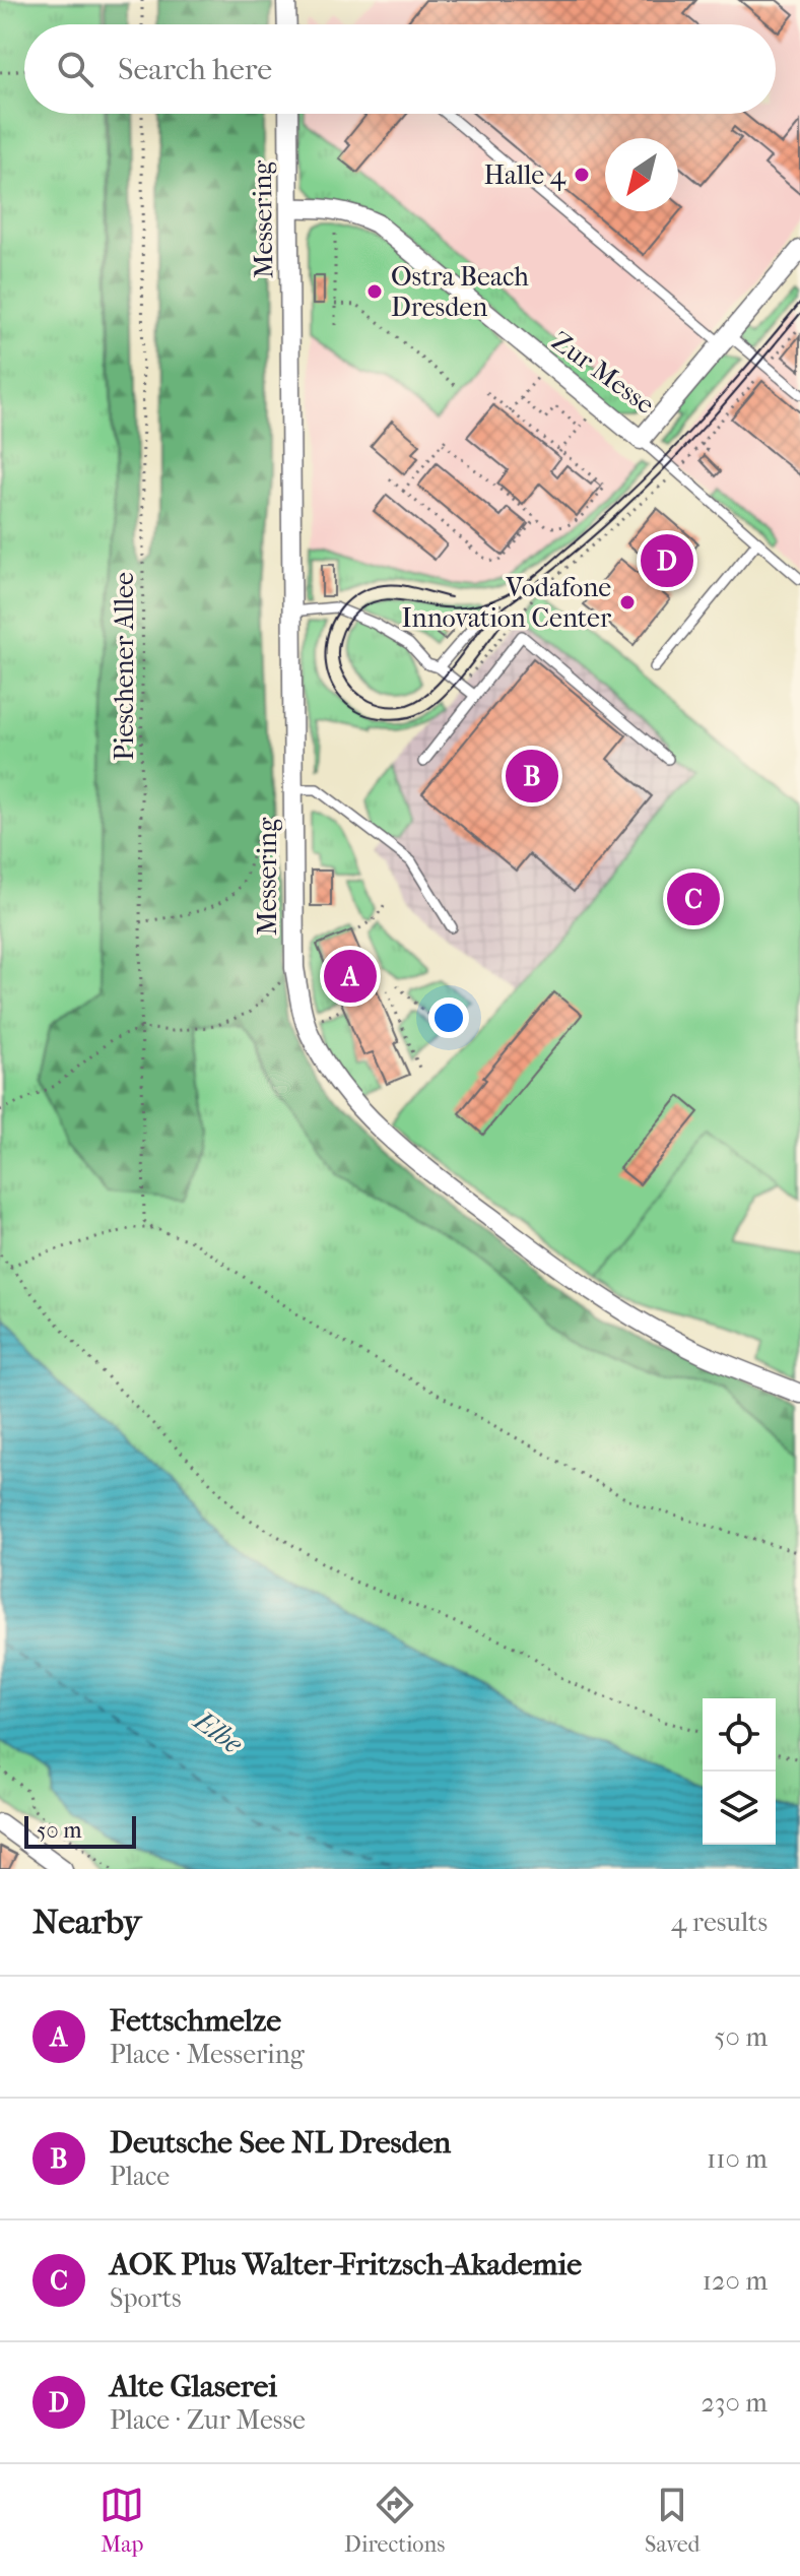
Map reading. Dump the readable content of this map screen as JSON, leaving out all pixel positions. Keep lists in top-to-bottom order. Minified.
{"streets":{"street":["Messering","Zur Messe"],"path":["Pieschener Allee"]},"crossings":[["Messering","Zur Messe"]],"water":["Elbe"],"places":["Halle 4","Ostra Beach Dresden","Vodafone Innovation Center"],"scale_bar":"50 m","north":"bottom left","page":{"search":"Search here","pins":["D","B","C","A"],"scale":"50 m","heading":["Nearby","4 results"],"list":[{"mark":"A","name":"Fettschmelze","note":"Place · Messering","value":"50 m"},{"mark":"B","name":"Deutsche See NL Dresden","note":"Place","value":"110 m"},{"mark":"C","name":"AOK Plus Walter-Fritzsch-Akademie","note":"Sports","value":"120 m"},{"mark":"D","name":"Alte Glaserei","note":"Place · Zur Messe","value":"230 m"}],"nav":["Map","Directions","Saved"]}}
